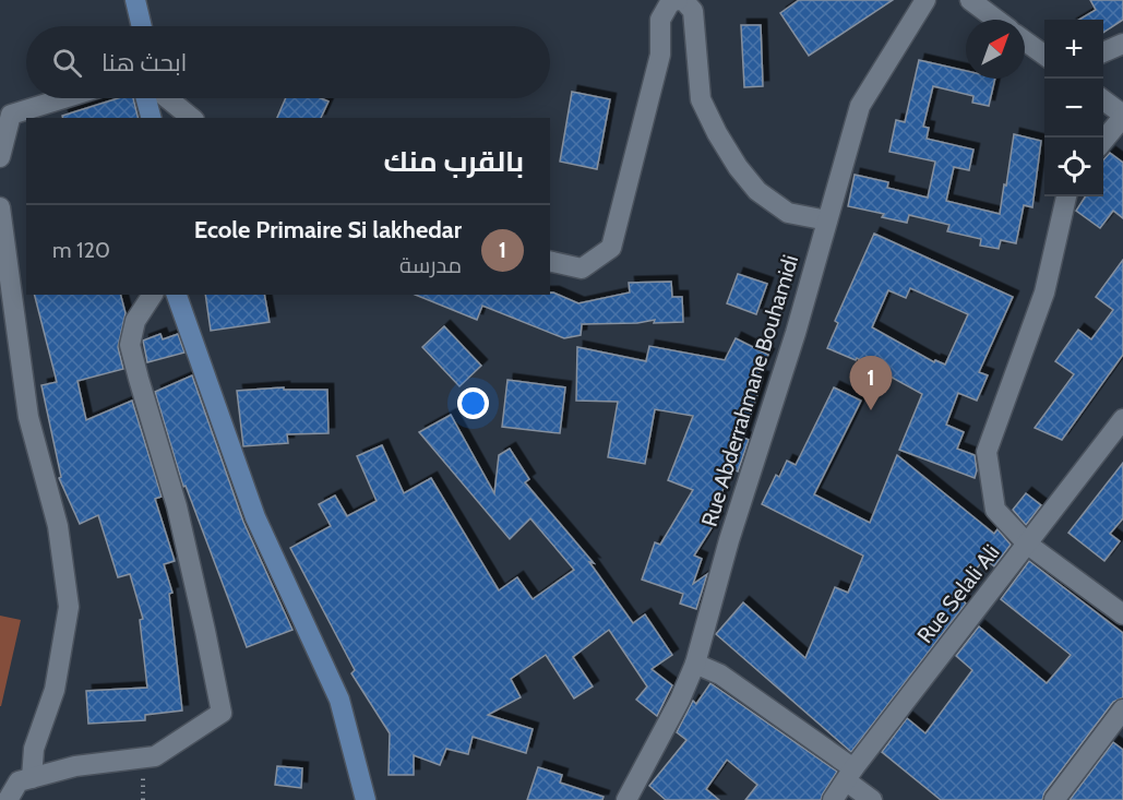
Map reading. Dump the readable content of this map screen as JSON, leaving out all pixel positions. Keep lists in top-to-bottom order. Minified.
{"streets":{"street":["Rue Abderrahmane Bouhamidi","Rue Selali Ali"]},"north":"top right","page":{"map_buttons":["+","−"],"search":"ابحث هنا","heading":"بالقرب منك","list":[{"mark":"1","name":"Ecole Primaire Si lakhedar","note":"مدرسة","value":"120 m"}],"pins":"1"}}
